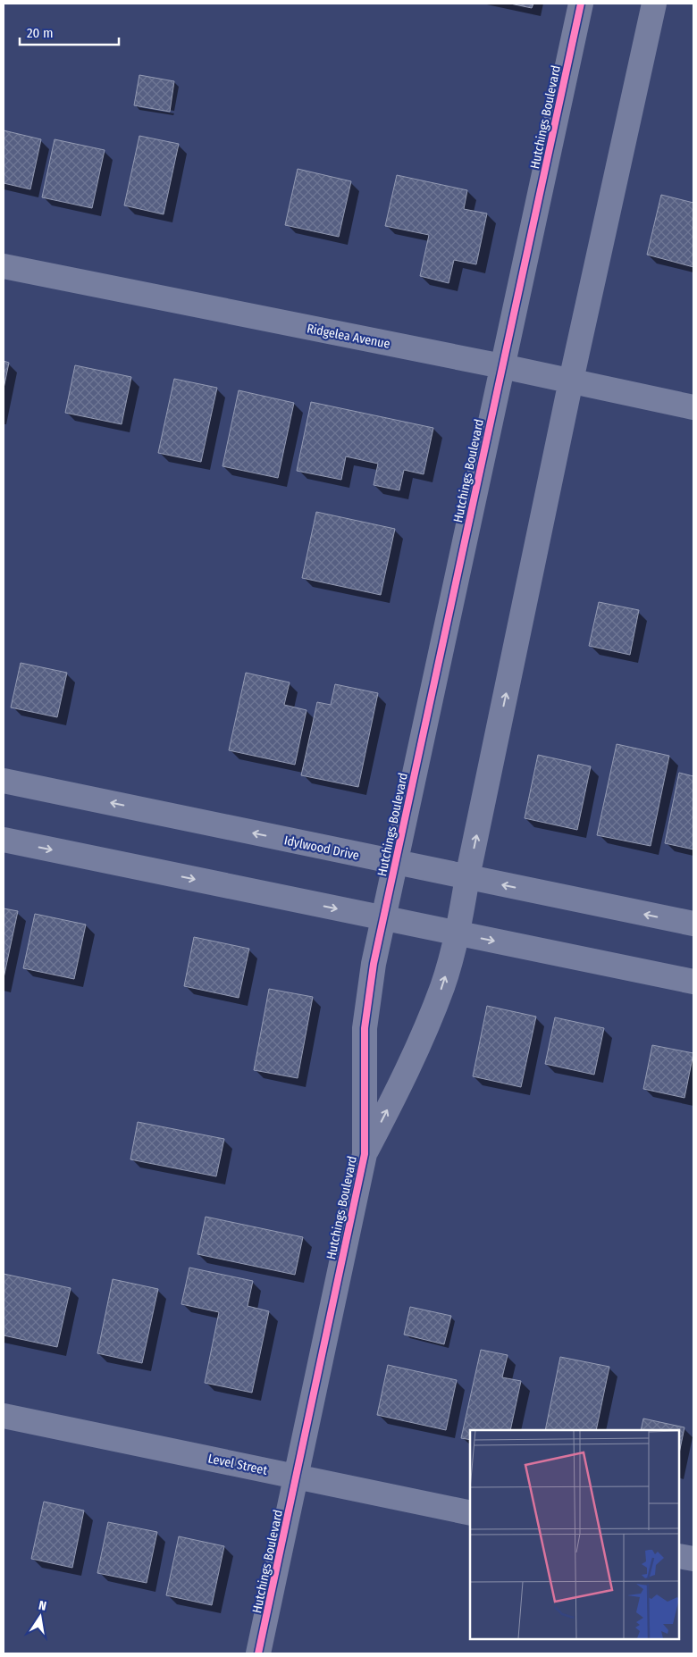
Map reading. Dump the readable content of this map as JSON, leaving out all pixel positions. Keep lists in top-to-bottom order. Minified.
{"streets":{"street":["Hutchings Boulevard","Ridgelea Avenue","Idylwood Drive","Level Street"]},"crossings":[["Hutchings Boulevard","Ridgelea Avenue"],["Hutchings Boulevard","Idylwood Drive"],["Hutchings Boulevard","Level Street"]],"scale_bar":"20 m","north":"top"}
